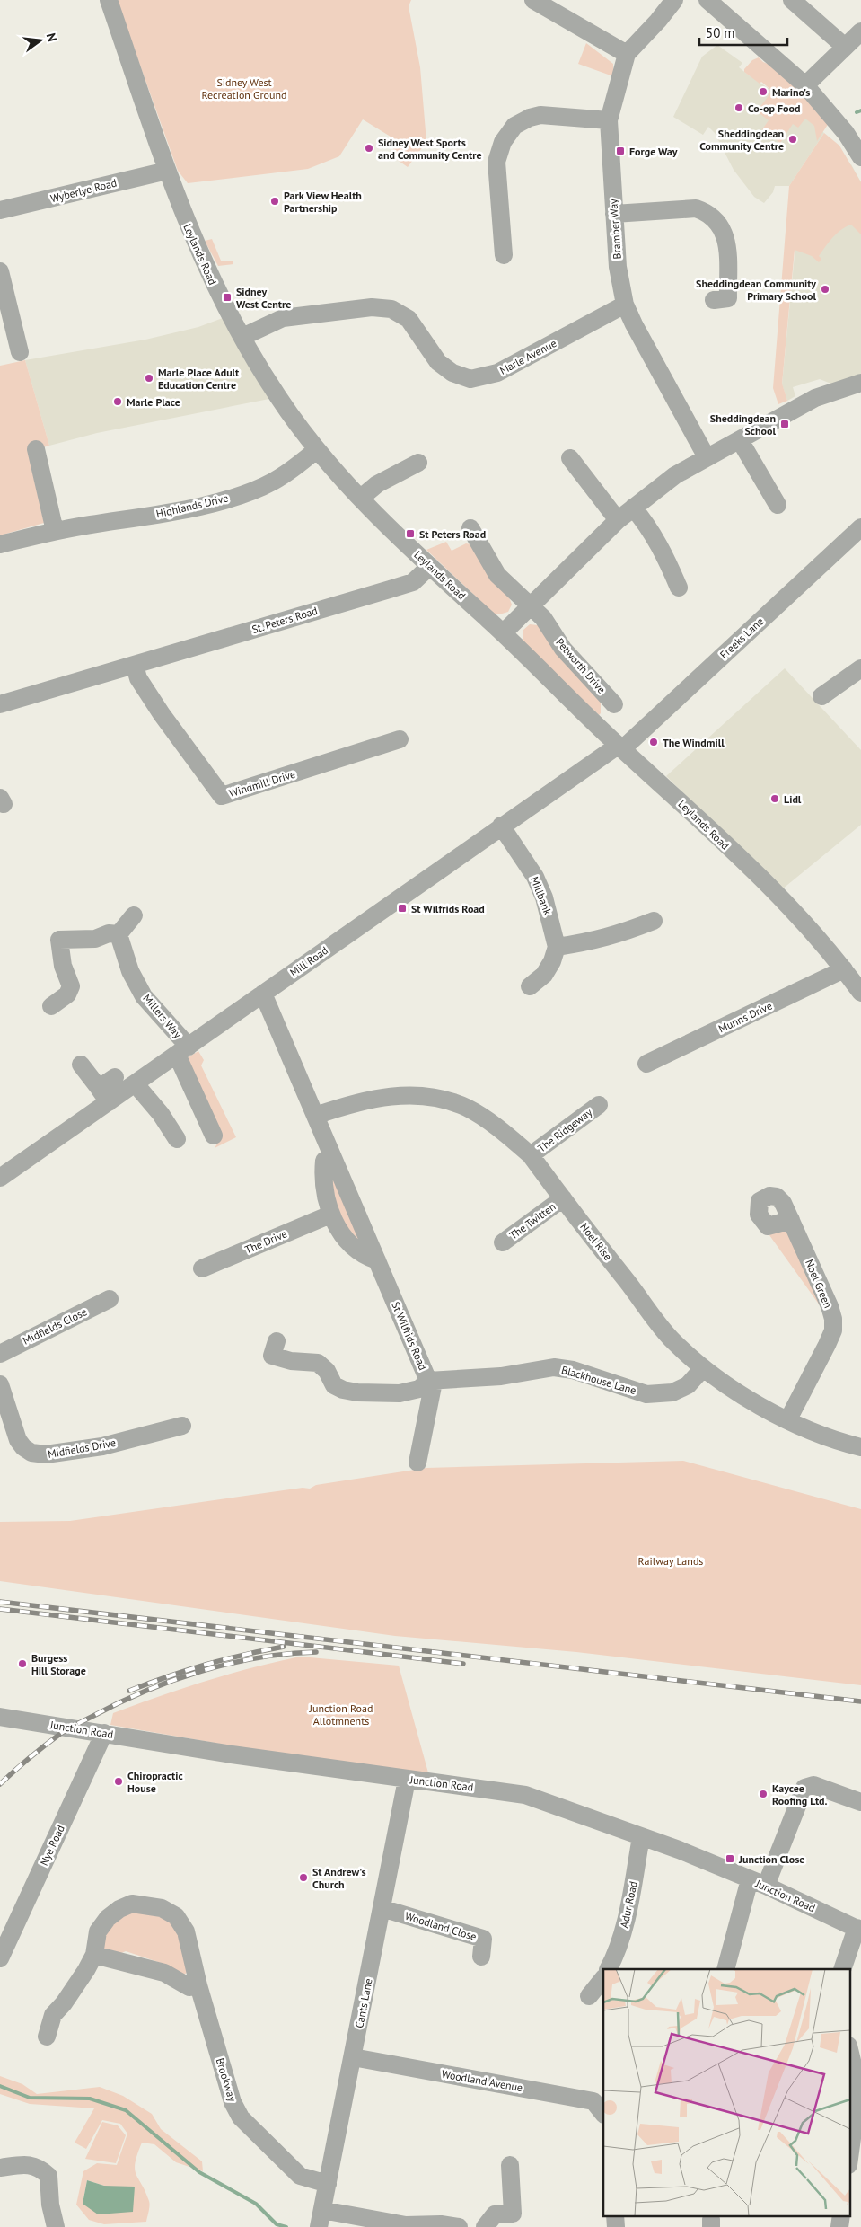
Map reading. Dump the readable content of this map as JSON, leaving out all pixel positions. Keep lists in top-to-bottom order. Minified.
{"streets":{"street":["Wyberlye Road","Bramber Way","Leylands Road","Marle Avenue","Highlands Drive","St. Peters Road","Freeks Lane","Petworth Drive","Windmill Drive","Millbank","Mill Road","Millers Way","Munns Drive","The Ridgeway","The Twitten","The Drive","Noel Rise","Noel Green","Midfields Close","St Wilfrids Road","Blackhouse Lane","Midfields Drive","Junction Road","Nye Road","Adur Road","Woodland Close","Cants Lane","Brookway","Woodland Avenue"]},"crossings":[["Wyberlye Road","Leylands Road"],["Bramber Way","Marle Avenue"],["Leylands Road","Marle Avenue"],["Leylands Road","Highlands Drive"],["Leylands Road","St. Peters Road"],["Leylands Road","Freeks Lane"],["Leylands Road","Mill Road"],["Leylands Road","Munns Drive"],["St. Peters Road","Windmill Drive"],["Freeks Lane","Mill Road"],["Millbank","Mill Road"],["Mill Road","Millers Way"],["Mill Road","St Wilfrids Road"],["The Ridgeway","Noel Rise"],["The Twitten","Noel Rise"],["Noel Rise","Noel Green"],["Noel Rise","St Wilfrids Road"],["Noel Rise","Blackhouse Lane"],["St Wilfrids Road","Blackhouse Lane"],["Junction Road","Nye Road"],["Junction Road","Adur Road"],["Junction Road","Cants Lane"],["Woodland Close","Cants Lane"],["Cants Lane","Brookway"],["Cants Lane","Woodland Avenue"]],"parks":["Sidney West Recreation Ground","Railway Lands","Junction Road Allotmnents"],"places":{"other":["Marino's","Co-op Food","Sheddingdean Community Centre","Sidney West Sports and Community Centre","Park View Health Partnership","Sheddingdean Community Primary School","Marle Place Adult Education Centre","Marle Place","The Windmill","Lidl","Burgess Hill Storage","Chiropractic House","Kaycee Roofing Ltd.","St Andrew's Church"],"transit":["Forge Way","Sidney West Centre","Sheddingdean School","St Peters Road","St Wilfrids Road","Junction Close"]},"scale_bar":"50 m","north":"right"}
